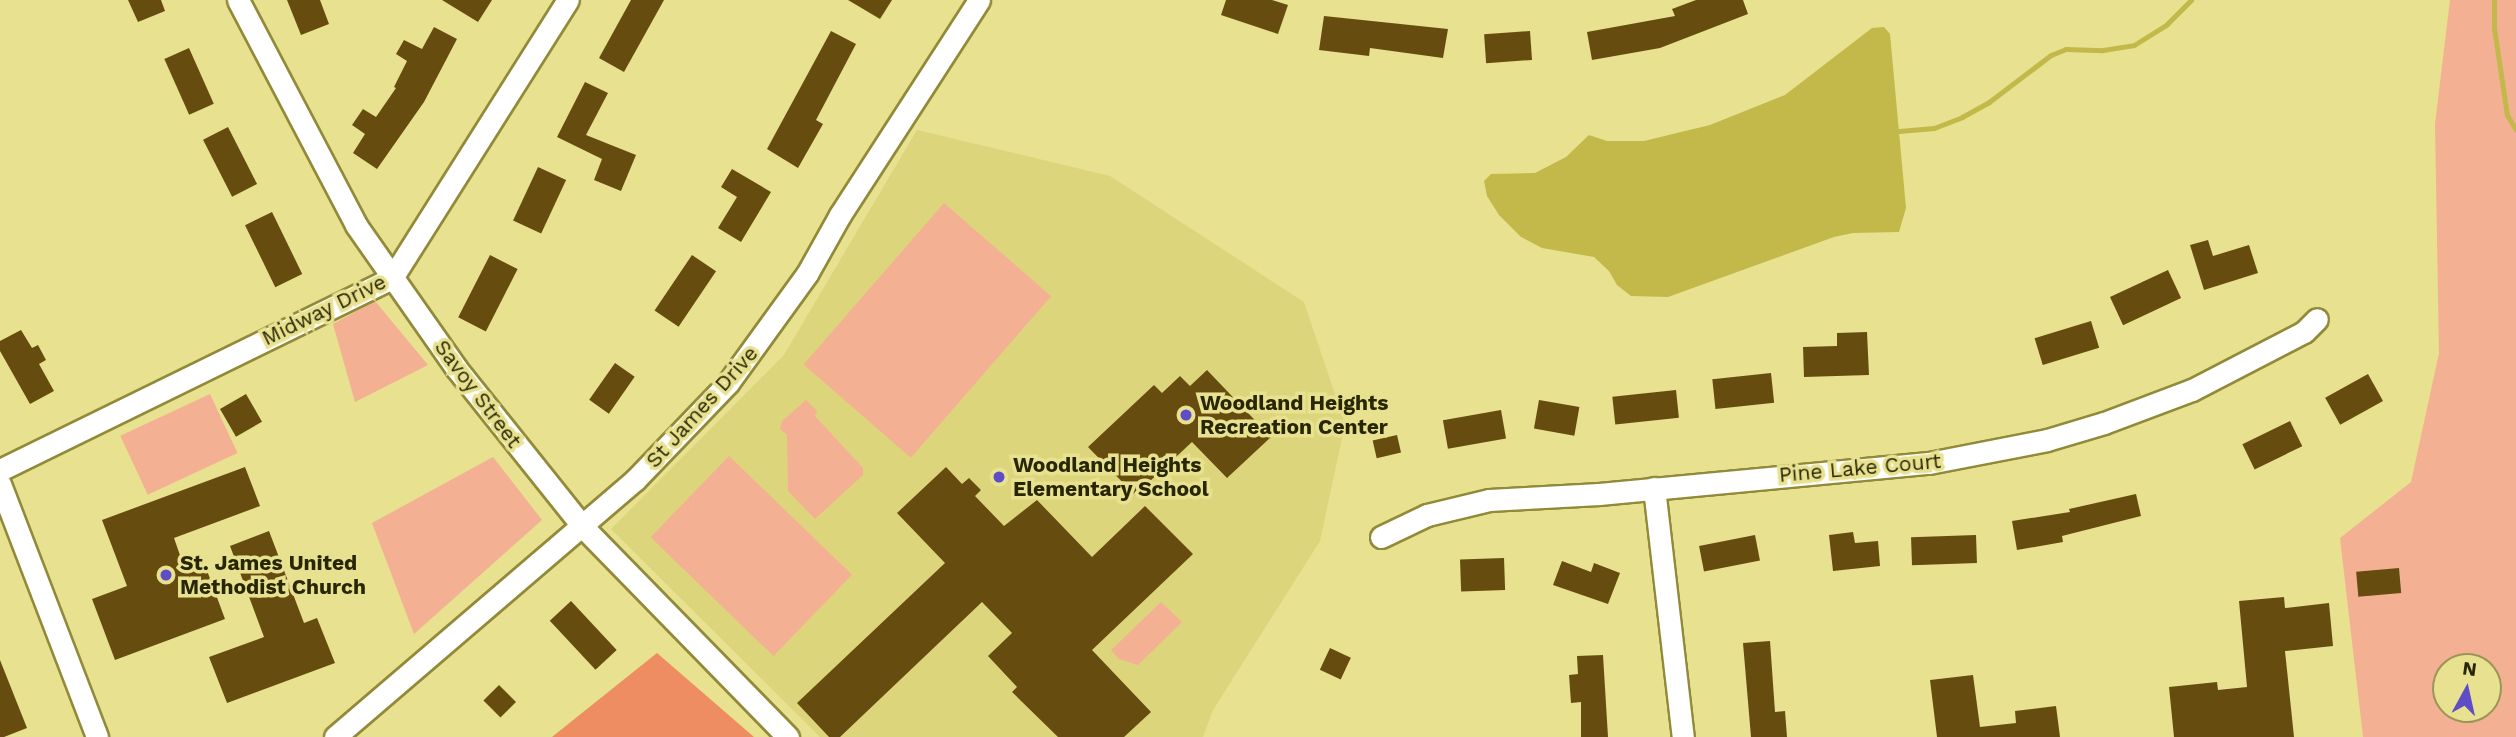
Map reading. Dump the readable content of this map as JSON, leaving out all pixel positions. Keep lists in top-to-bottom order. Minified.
{"streets":{"street":["Midway Drive","Savoy Street","St James Drive","Pine Lake Court"]},"crossings":[["Midway Drive","Savoy Street"],["Savoy Street","St James Drive"]],"places":["Woodland Heights Recreation Center","Woodland Heights Elementary School","St. James United Methodist Church"],"north":"top"}
